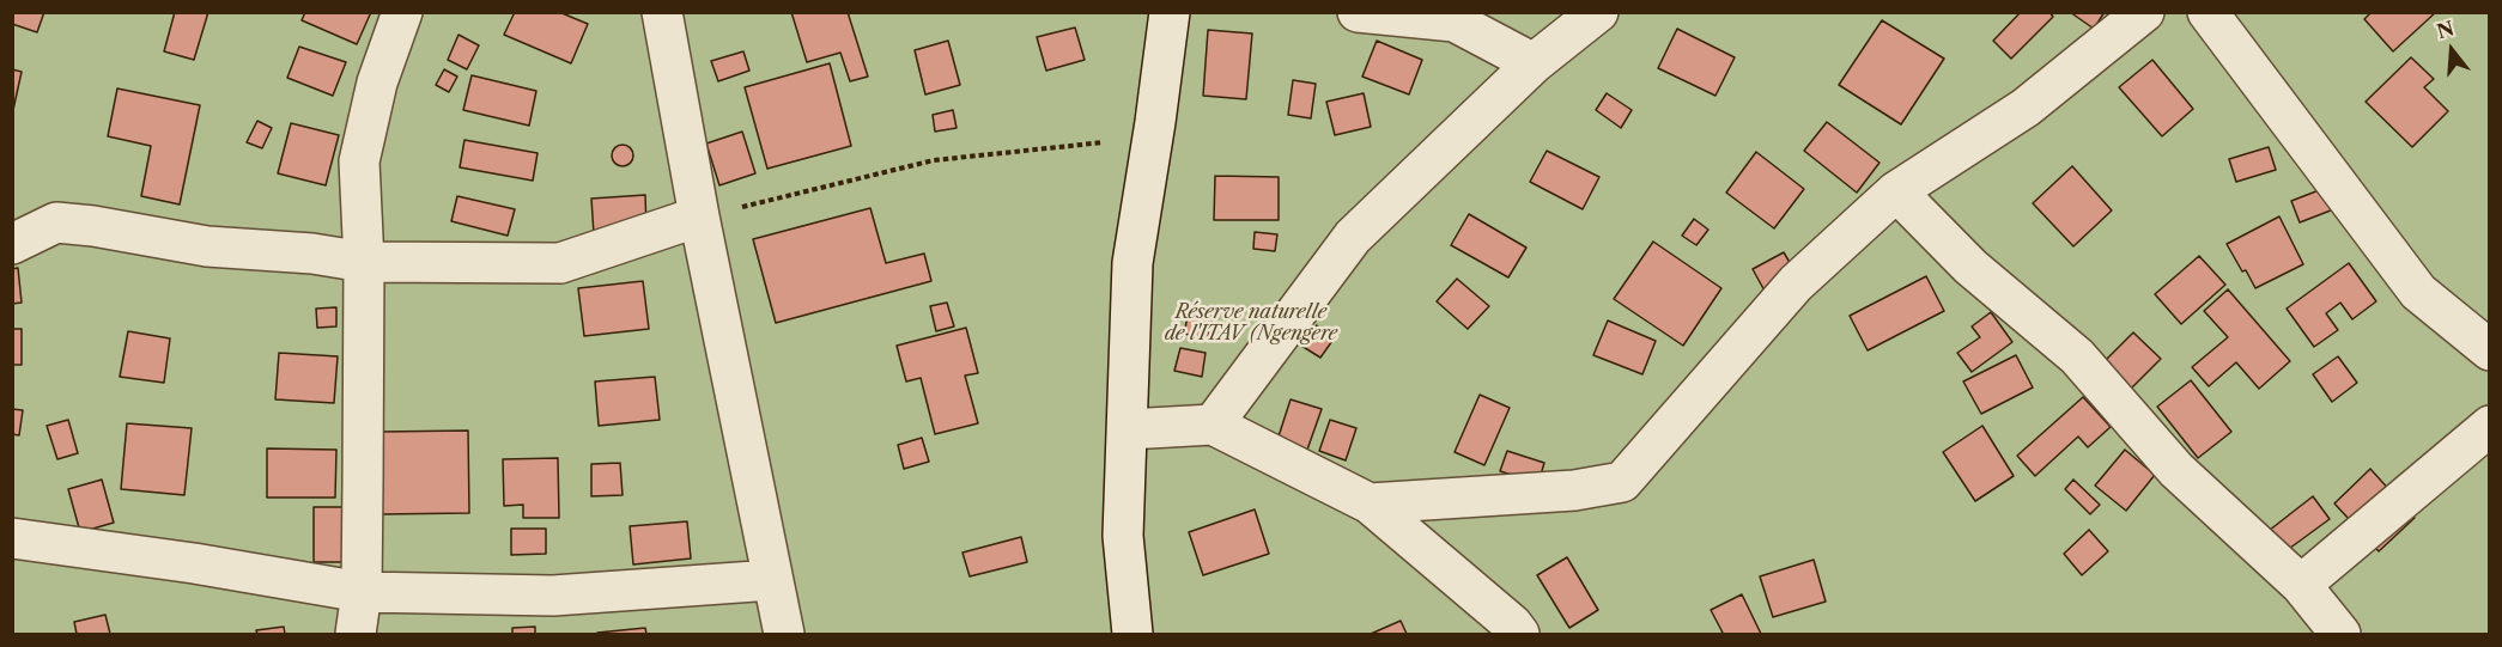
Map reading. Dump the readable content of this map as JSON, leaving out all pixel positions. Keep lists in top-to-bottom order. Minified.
{"parks":["Réserve naturelle de l'ITAV (Ngengere"],"north":"top"}
